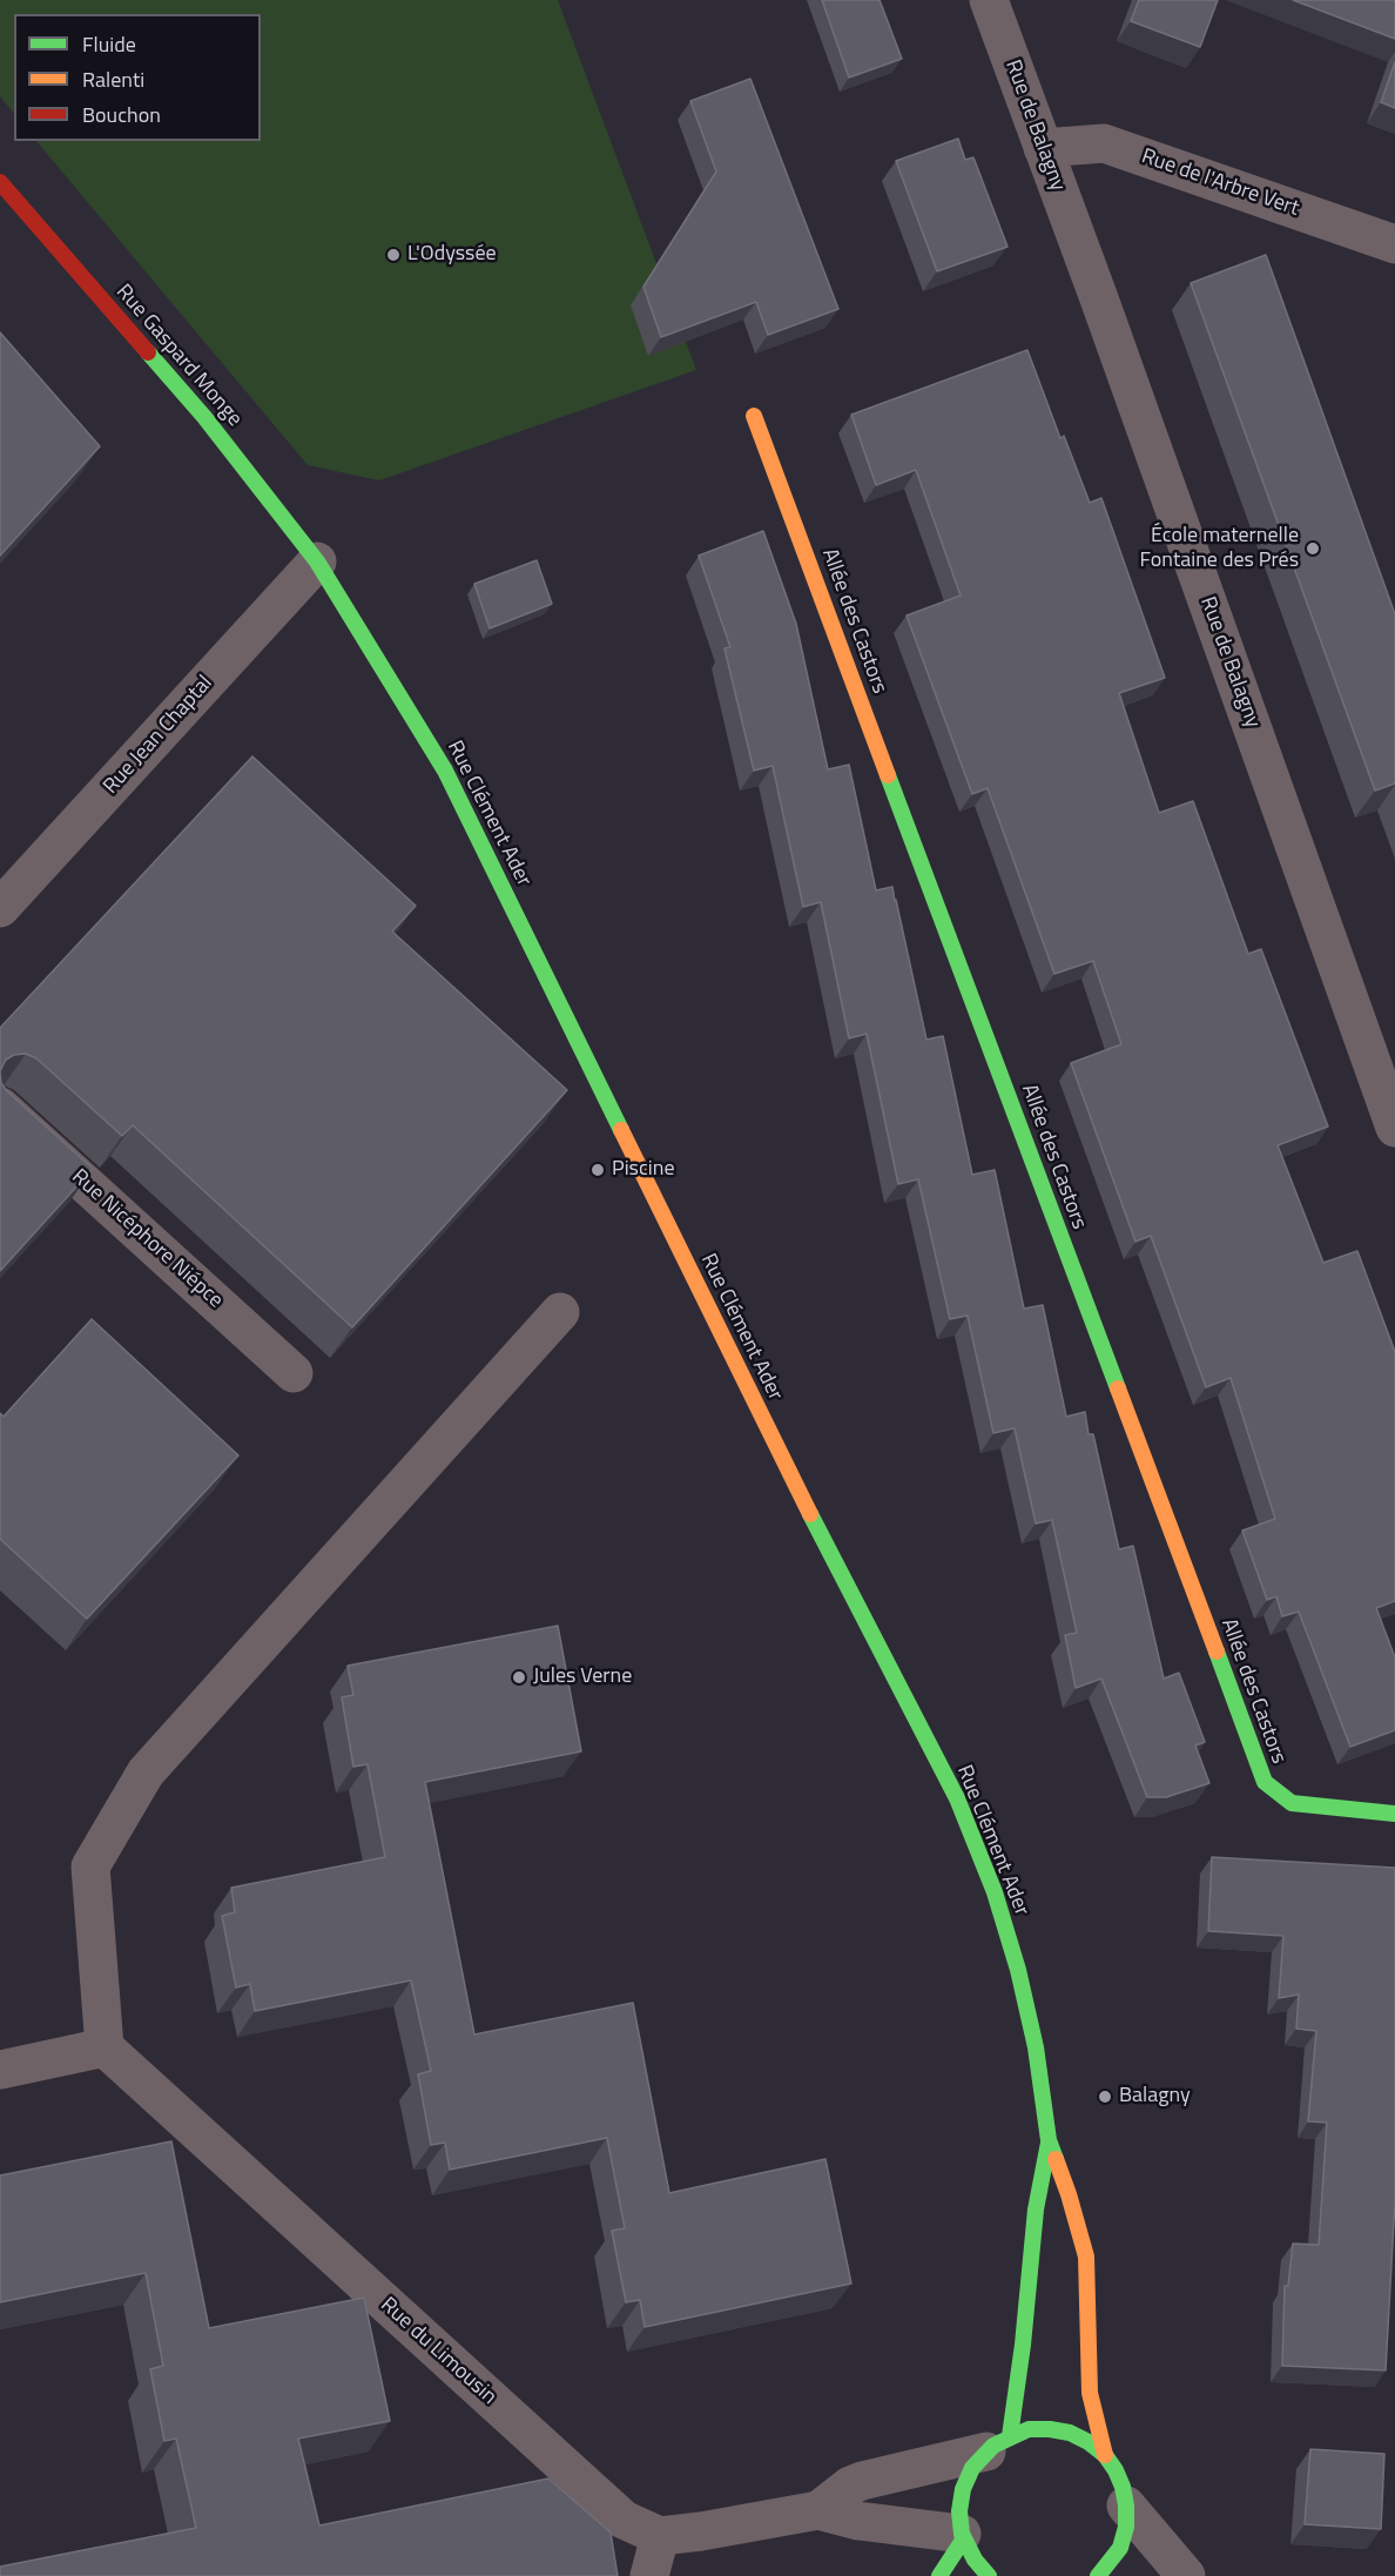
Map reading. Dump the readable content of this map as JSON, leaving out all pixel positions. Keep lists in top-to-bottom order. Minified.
{"streets":{"street":["Rue de Balagny","Rue de l'Arbre Vert","Rue Gaspard Monge","Allée des Castors","Rue Jean Chaptal","Rue Clément Ader","Rue Nicéphore Niépce","Rue du Limousin"]},"crossings":[["Rue de Balagny","Rue de l'Arbre Vert"],["Rue Gaspard Monge","Rue Jean Chaptal"],["Rue Gaspard Monge","Rue Clément Ader"],["Rue Jean Chaptal","Rue Clément Ader"]],"places":["L'Odyssée","École maternelle Fontaine des Prés","Piscine","Jules Verne","Balagny"],"legend":["Fluide","Ralenti","Bouchon"]}
